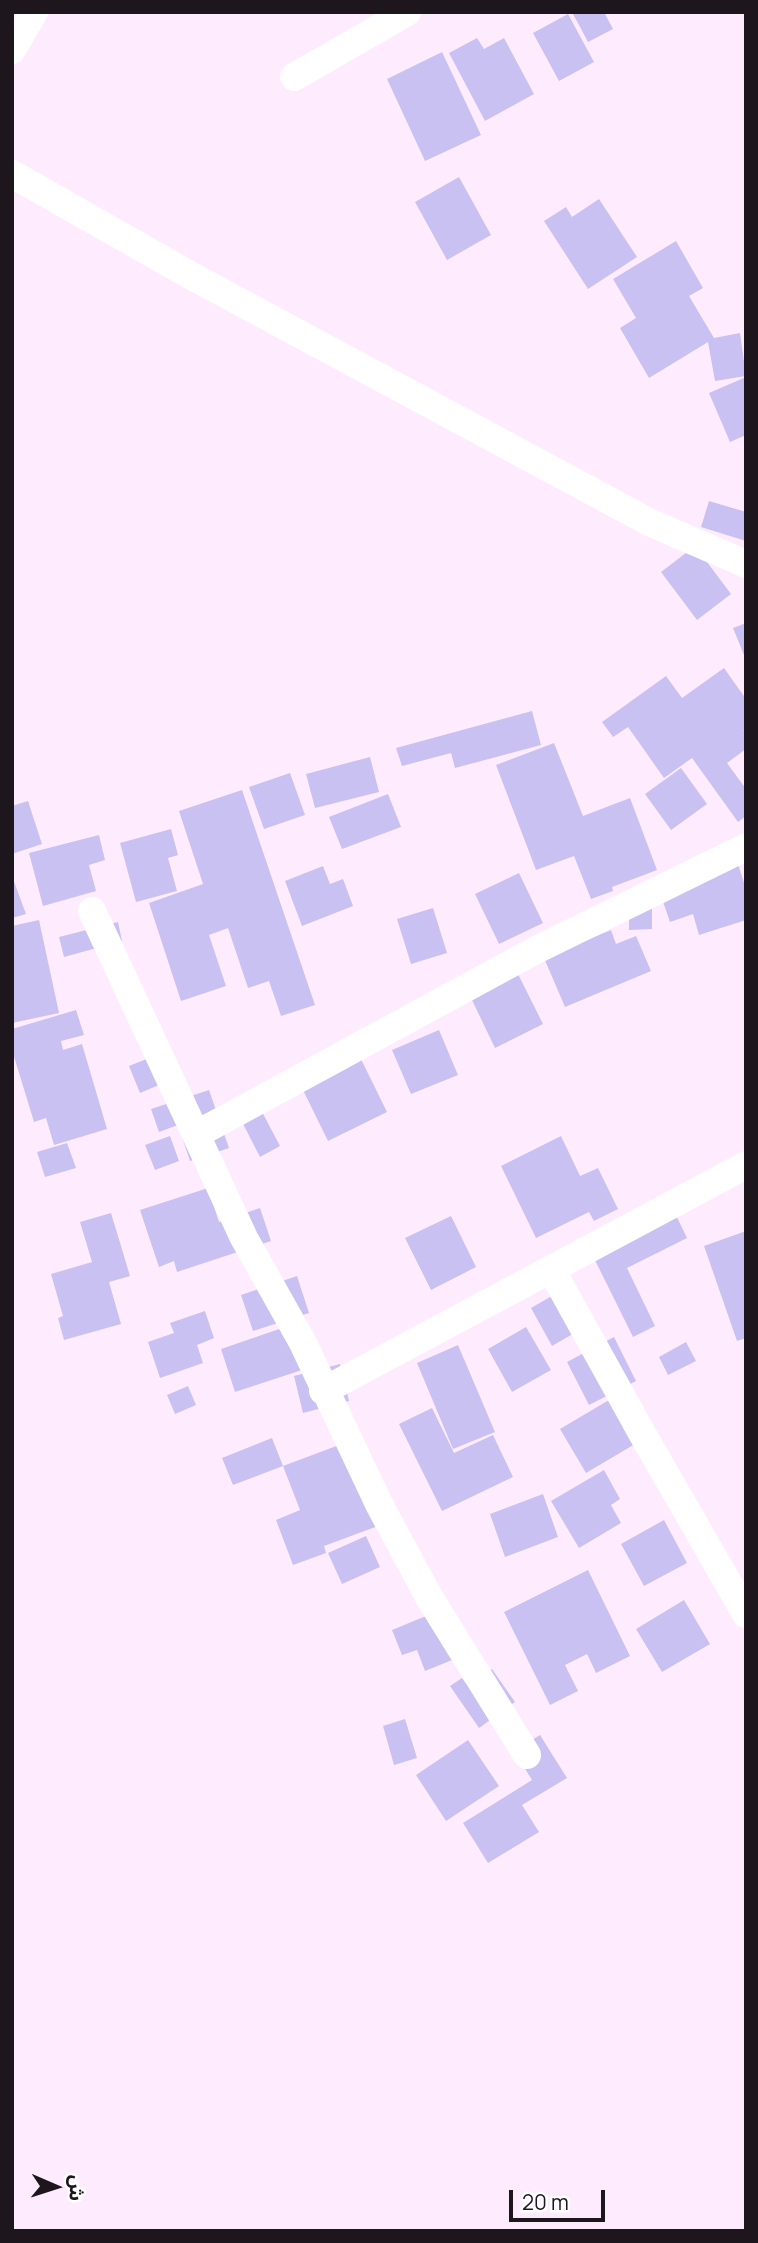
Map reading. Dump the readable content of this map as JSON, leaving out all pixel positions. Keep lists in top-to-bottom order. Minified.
{"scale_bar":"20 m","north":"right"}
